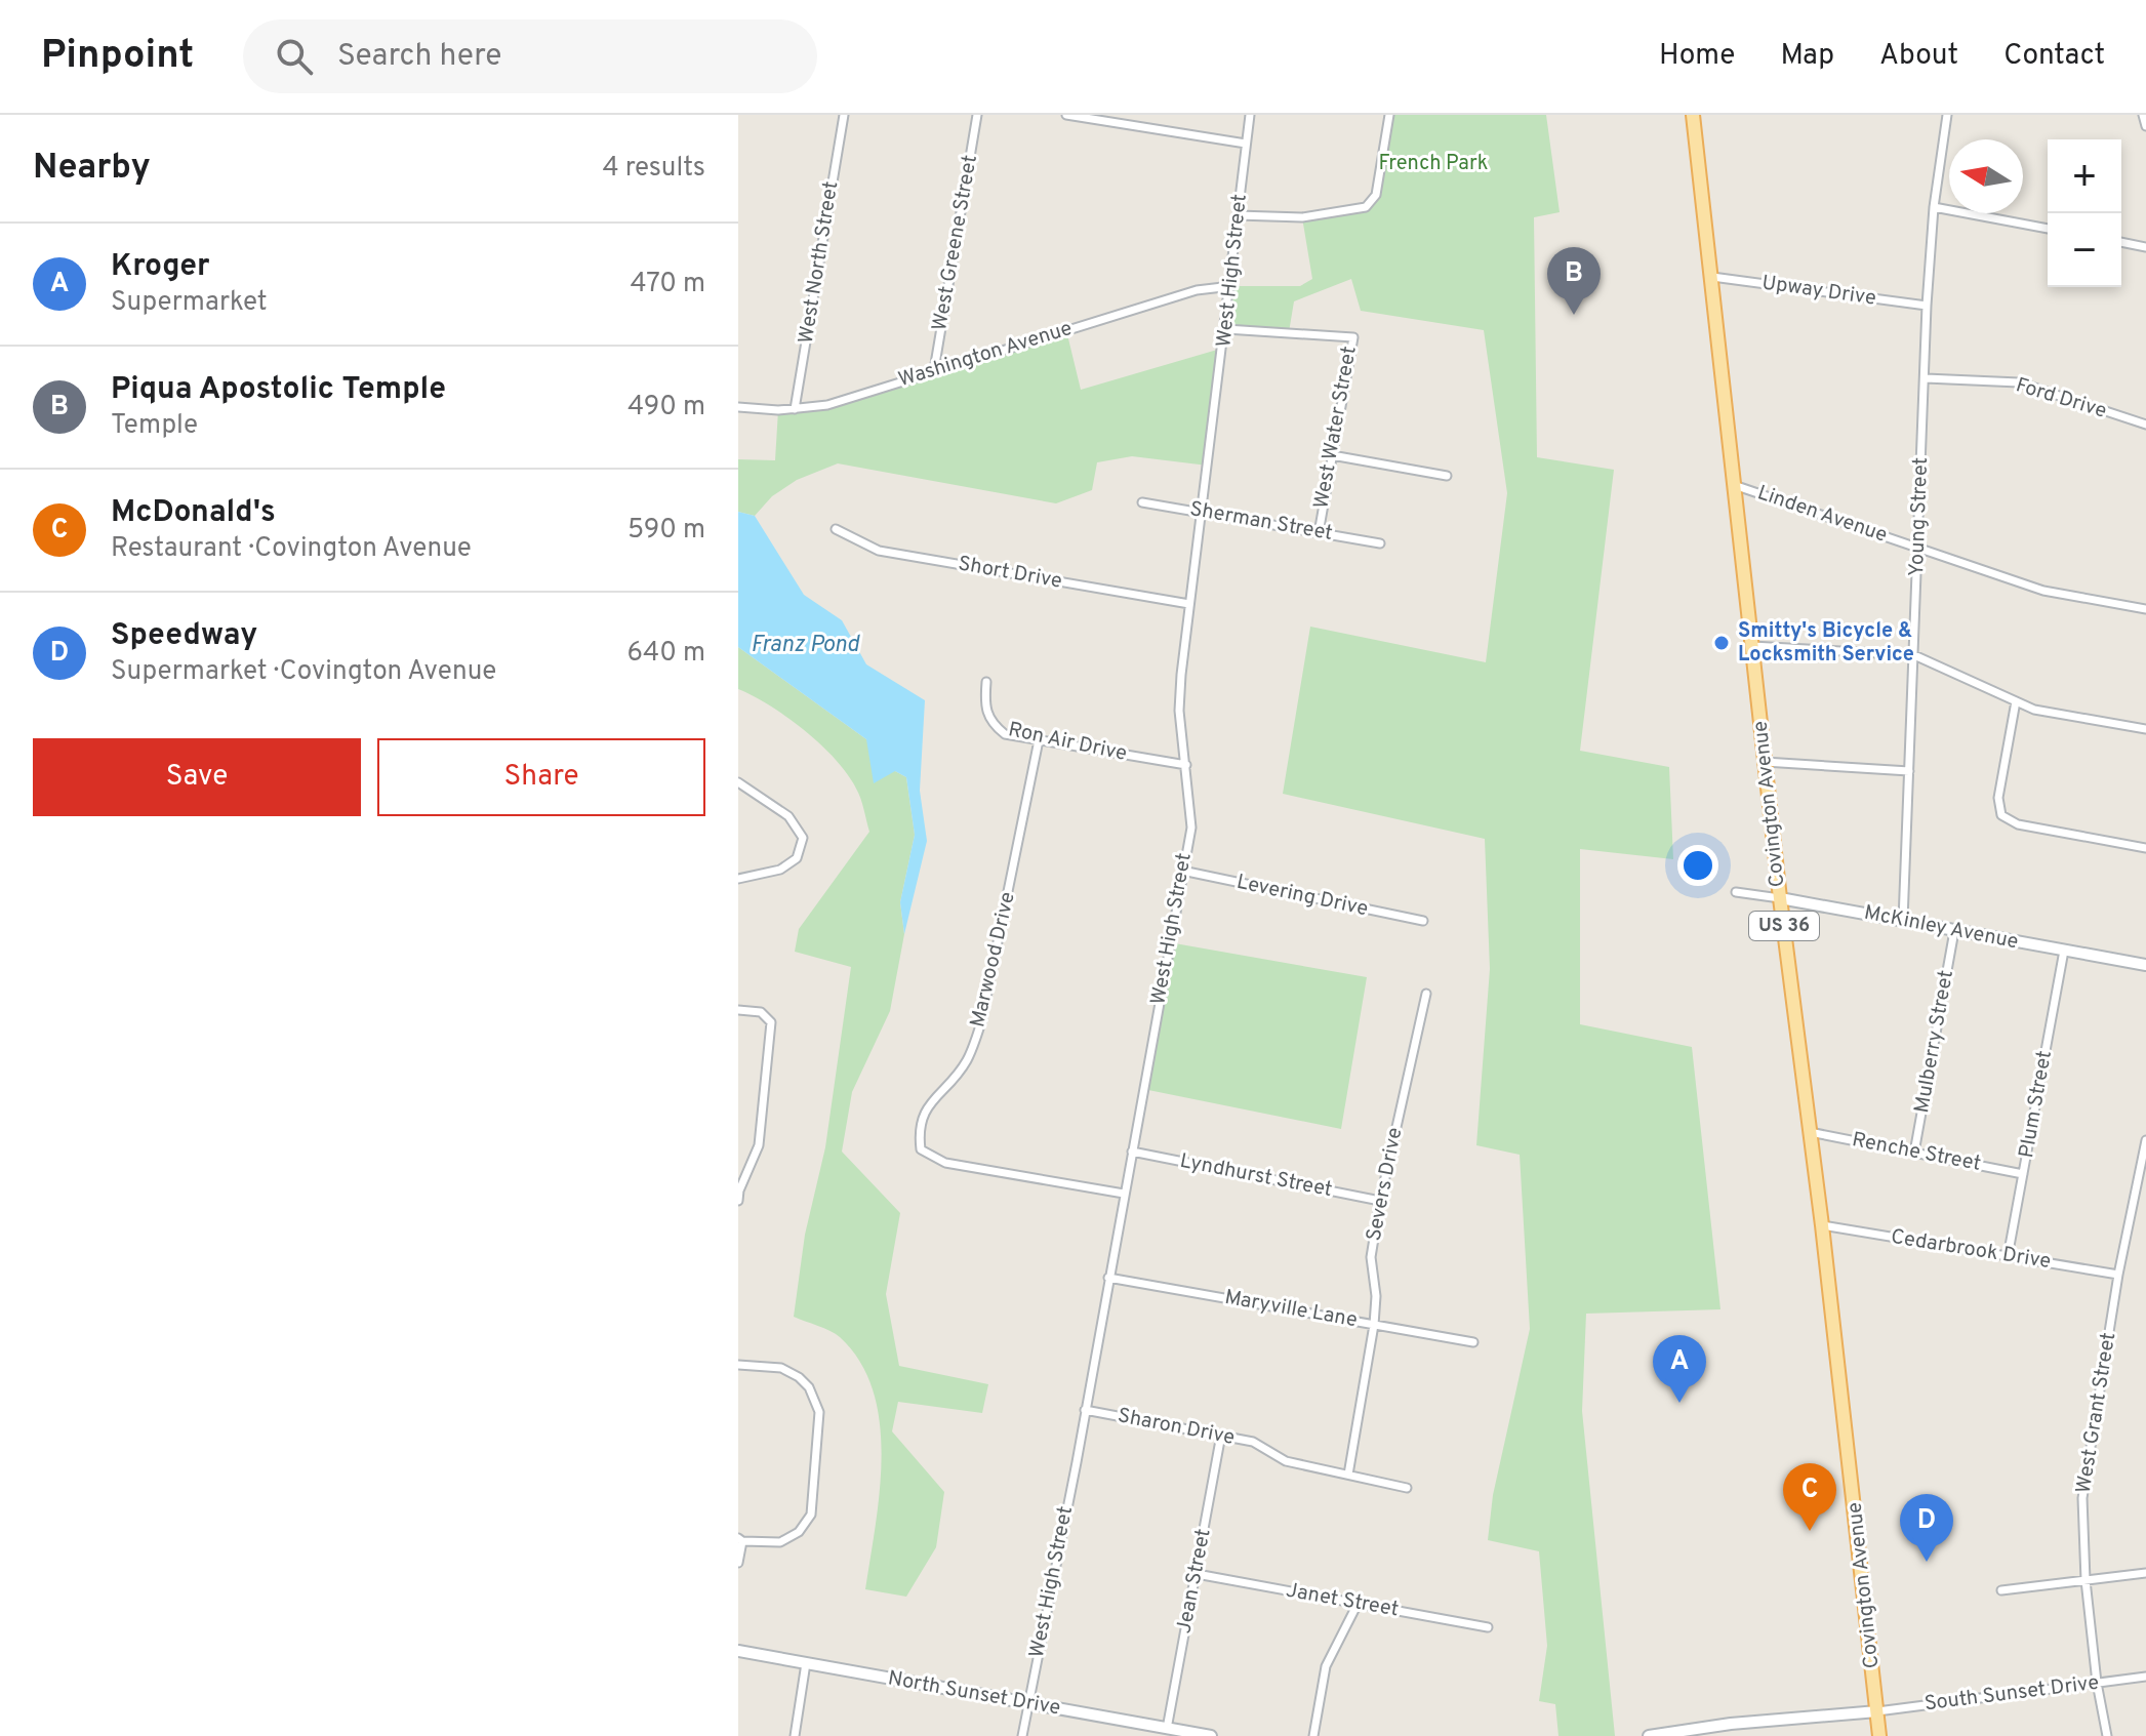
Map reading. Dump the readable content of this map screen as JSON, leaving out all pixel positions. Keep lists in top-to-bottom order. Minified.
{"streets":{"main road":["Covington Avenue","US 36","McKinley Avenue","North Sunset Drive"],"street":["West Greene Street","West North Street","West High Street","Upway Drive","Washington Avenue","Ford Drive","West Water Street","Linden Avenue","Young Street","Sherman Street","Short Drive","Ron Air Drive","Levering Drive","Marwood Drive","Mulberry Street","Plum Street","Renche Street","Lyndhurst Street","Severs Drive","Cedarbrook Drive","Maryville Lane","West Grant Street","Sharon Drive","Jean Street","Janet Street","South Sunset Drive"]},"crossings":[["West Greene Street","Washington Avenue"],["West North Street","Washington Avenue"],["West High Street","Washington Avenue"],["West High Street","West Water Street"],["West High Street","Sherman Street"],["West High Street","Short Drive"],["West High Street","Ron Air Drive"],["West High Street","Levering Drive"],["West High Street","Marwood Drive"],["West High Street","Lyndhurst Street"],["West High Street","Maryville Lane"],["West High Street","Sharon Drive"],["West High Street","North Sunset Drive"],["Upway Drive","Young Street"],["Upway Drive","Covington Avenue"],["Ford Drive","Young Street"],["West Water Street","Sherman Street"],["Linden Avenue","Young Street"],["Linden Avenue","Covington Avenue"],["Young Street","McKinley Avenue"],["Ron Air Drive","Marwood Drive"],["Covington Avenue","McKinley Avenue"],["Covington Avenue","Renche Street"],["Covington Avenue","Cedarbrook Drive"],["Covington Avenue","South Sunset Drive"],["McKinley Avenue","Mulberry Street"],["McKinley Avenue","Plum Street"],["Mulberry Street","Renche Street"],["Plum Street","Renche Street"],["Plum Street","Cedarbrook Drive"],["Lyndhurst Street","Severs Drive"],["Severs Drive","Maryville Lane"],["Severs Drive","Sharon Drive"],["Cedarbrook Drive","West Grant Street"],["West Grant Street","South Sunset Drive"],["Sharon Drive","Jean Street"],["Jean Street","Janet Street"],["Jean Street","North Sunset Drive"]],"water":["Franz Pond"],"parks":["French Park"],"places":["Smitty's Bicycle & Locksmith Service"],"north":"left","page":{"header":"Pinpoint","search":"Search here","nav":["Home","Map","About","Contact"],"heading":["Nearby","4 results"],"map_buttons":["+","−"],"list":[{"mark":"A","name":"Kroger","note":"Supermarket","value":"470 m"},{"mark":"B","name":"Piqua Apostolic Temple","note":"Temple","value":"490 m"},{"mark":"C","name":"McDonald's","note":"Restaurant · Covington Avenue","value":"590 m"},{"mark":"D","name":"Speedway","note":"Supermarket · Covington Avenue","value":"640 m"}],"pins":["B","A","C","D"],"buttons":["Save","Share"]}}
